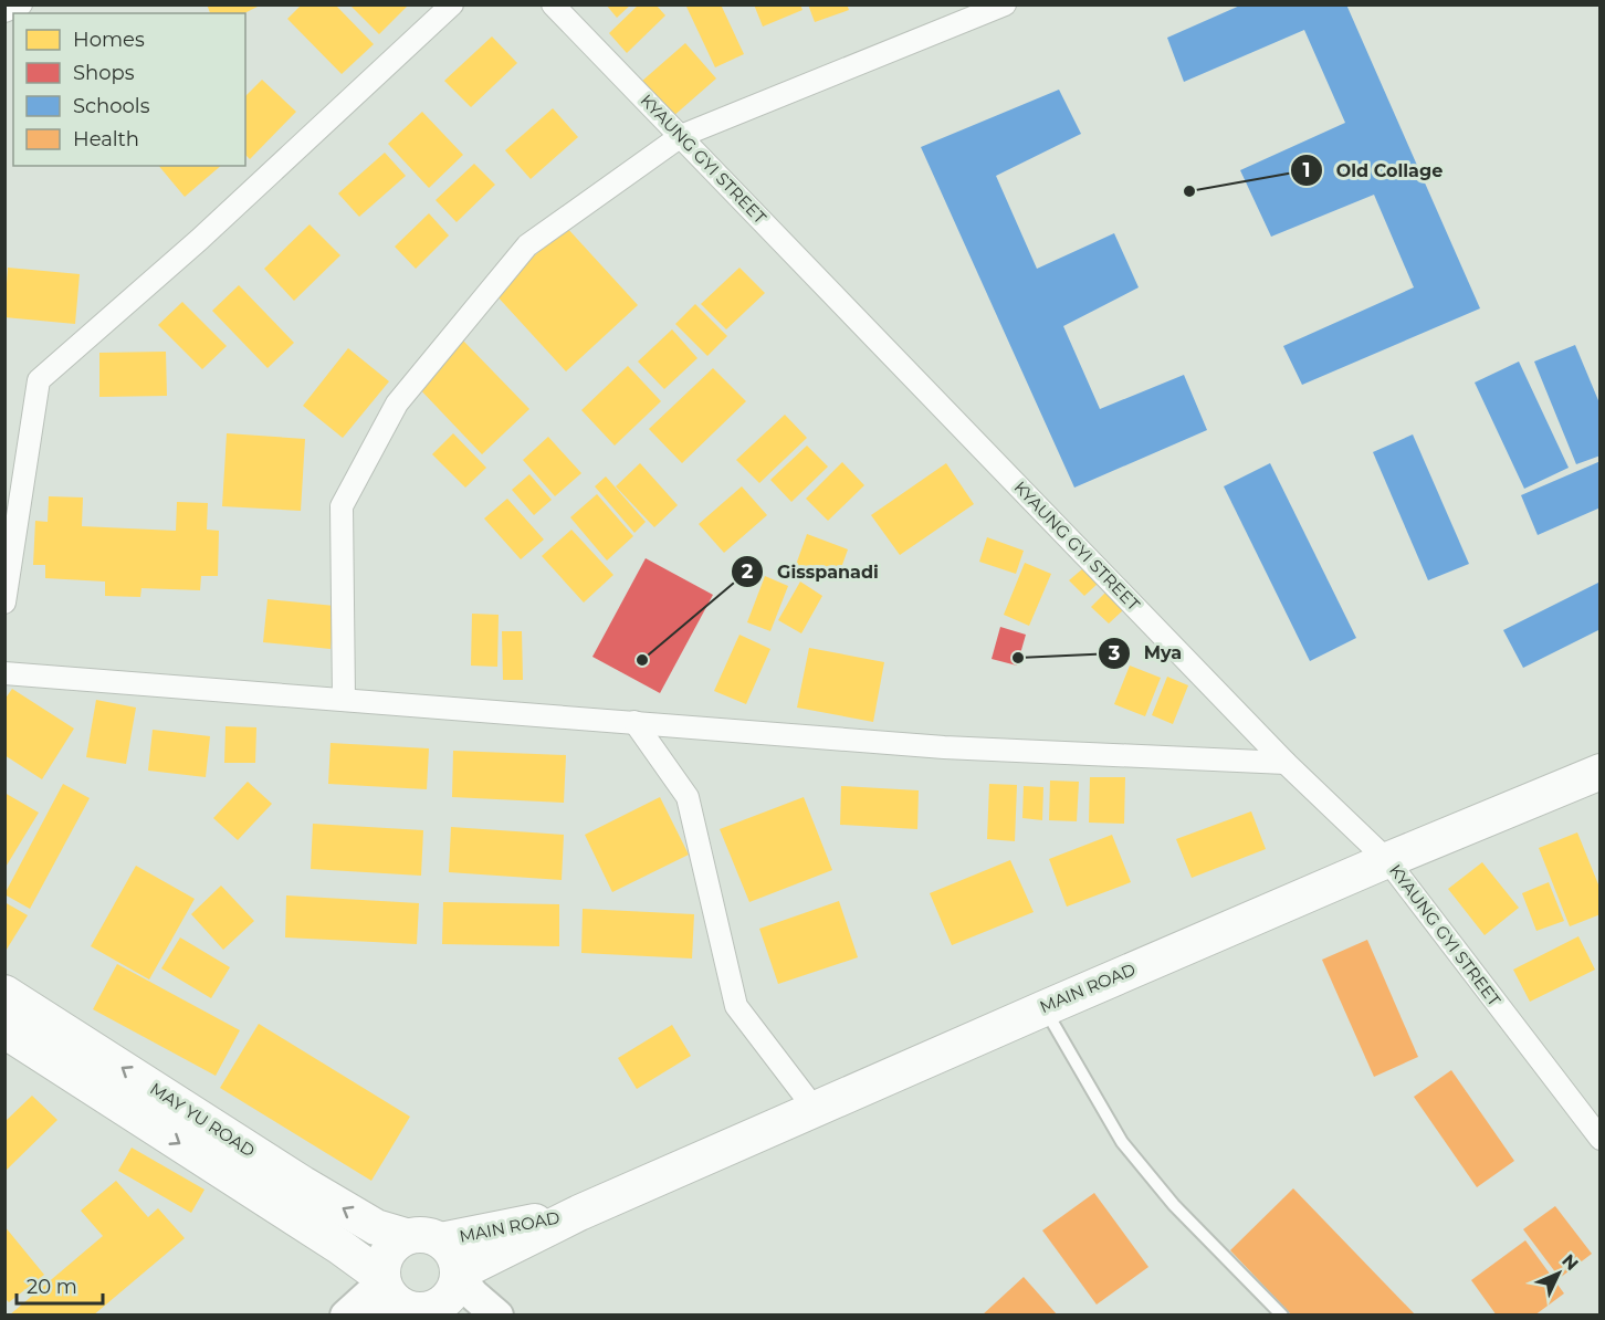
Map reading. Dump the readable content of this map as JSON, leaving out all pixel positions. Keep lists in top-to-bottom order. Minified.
{"streets":{"main road":["MAIN ROAD","MAY YU ROAD"],"street":["KYAUNG GYI STREET"]},"crossings":[["KYAUNG GYI STREET","MAIN ROAD"],["MAIN ROAD","MAY YU ROAD"]],"places":["Old Collage","Mya","Gisspanadi"],"legend":["Homes","Shops","Schools","Health"],"scale_bar":"20 m","north":"top right"}
